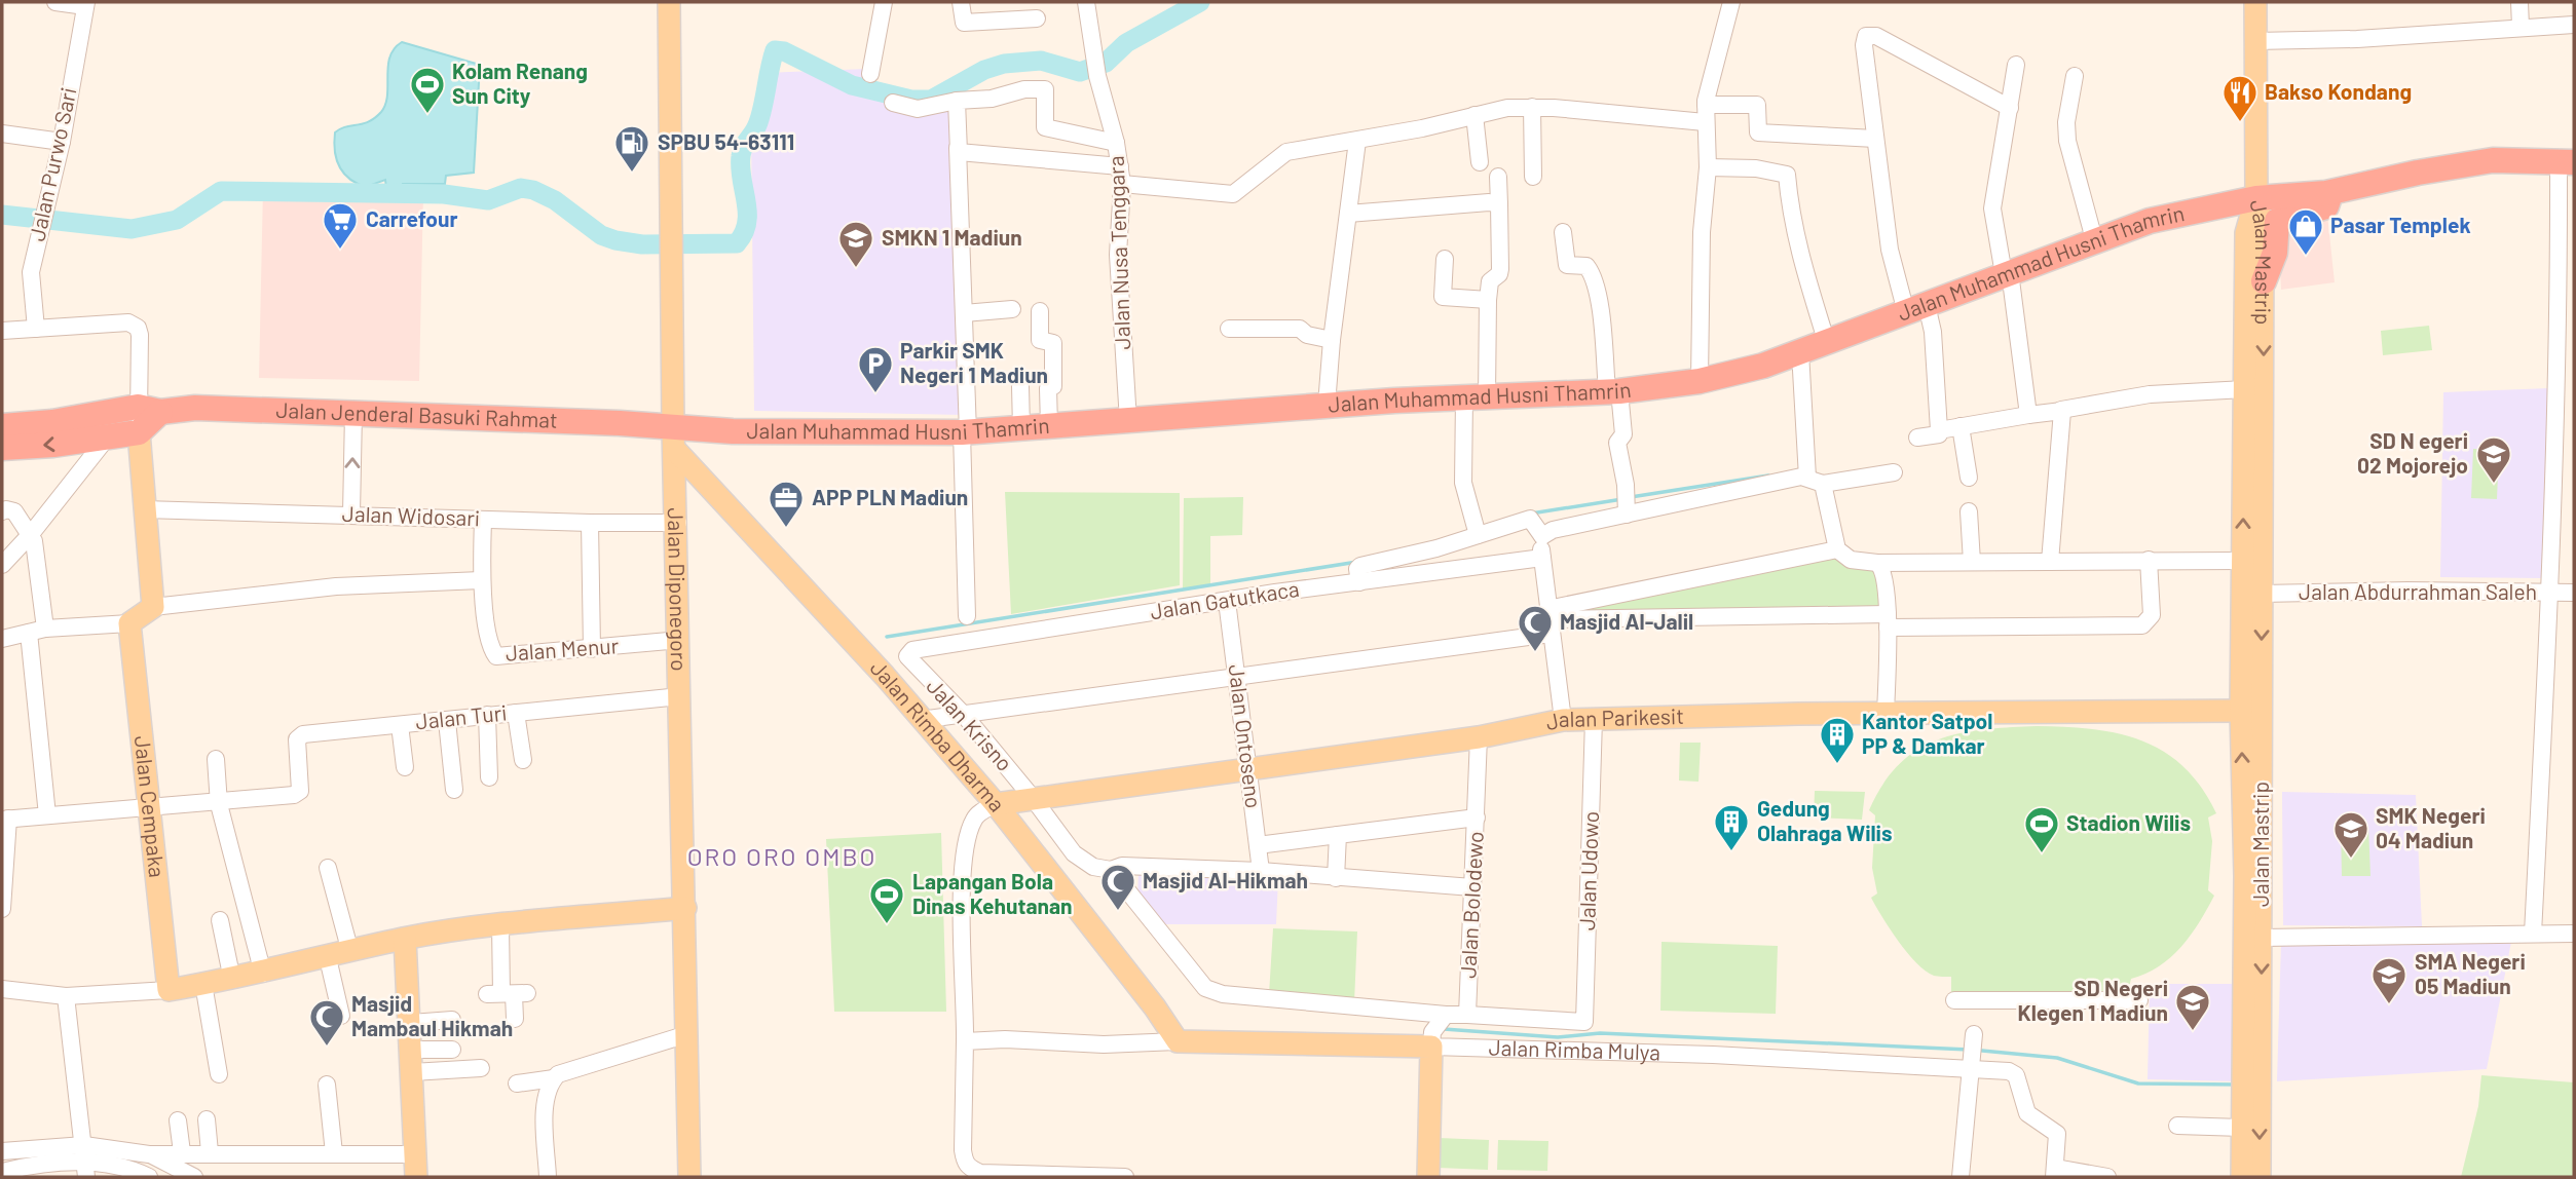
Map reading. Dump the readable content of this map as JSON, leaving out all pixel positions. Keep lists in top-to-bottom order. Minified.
{"streets":{"highway":["Jalan Muhammad Husni Thamrin","Jalan Jenderal Basuki Rahmat"],"main road":["Jalan Mastrip","Jalan Diponegoro","Jalan Parikesit","Jalan Rimba Dharma","Jalan Cempaka","Jalan Rimba Mulya"],"street":["Jalan Purwo Sari","Jalan Nusa Tenggara","Jalan Widosari","Jalan Abdurrahman Saleh","Jalan Gatutkaca","Jalan Menur","Jalan Turi","Jalan Krisno","Jalan Ontoseno","Jalan Udowo","Jalan Bolodewo"]},"crossings":[["Jalan Nusa Tenggara","Jalan Muhammad Husni Thamrin"],["Jalan Muhammad Husni Thamrin","Jalan Mastrip"],["Jalan Muhammad Husni Thamrin","Jalan Jenderal Basuki Rahmat"],["Jalan Muhammad Husni Thamrin","Jalan Diponegoro"],["Jalan Muhammad Husni Thamrin","Jalan Rimba Dharma"],["Jalan Mastrip","Jalan Abdurrahman Saleh"],["Jalan Mastrip","Jalan Parikesit"],["Jalan Jenderal Basuki Rahmat","Jalan Diponegoro"],["Jalan Jenderal Basuki Rahmat","Jalan Rimba Dharma"],["Jalan Widosari","Jalan Diponegoro"],["Jalan Widosari","Jalan Menur"],["Jalan Diponegoro","Jalan Menur"],["Jalan Diponegoro","Jalan Turi"],["Jalan Diponegoro","Jalan Rimba Dharma"],["Jalan Gatutkaca","Jalan Krisno"],["Jalan Gatutkaca","Jalan Ontoseno"],["Jalan Parikesit","Jalan Krisno"],["Jalan Parikesit","Jalan Ontoseno"],["Jalan Parikesit","Jalan Rimba Dharma"],["Jalan Parikesit","Jalan Udowo"],["Jalan Parikesit","Jalan Bolodewo"],["Jalan Rimba Dharma","Jalan Rimba Mulya"],["Jalan Udowo","Jalan Bolodewo"]],"districts":["ORO ORO OMBO"],"places":{"sports":["Kolam Renang Sun City","Stadion Wilis","Lapangan Bola Dinas Kehutanan"],"restaurant":["Bakso Kondang"],"fuel station":["SPBU 54-63111"],"supermarket":["Carrefour"],"shop":["Pasar Templek"],"school or university":["SMKN 1 Madiun","SD N egeri 02 Mojorejo","SMK Negeri 04 Madiun","SMA Negeri 05 Madiun","SD Negeri Klegen 1 Madiun"],"parking":["Parkir SMK Negeri 1 Madiun"],"office":["APP PLN Madiun"],"mosque":["Masjid Al-Jalil","Masjid Al-Hikmah","Masjid Mambaul Hikmah"],"building":["Kantor Satpol PP & Damkar","Gedung Olahraga Wilis"]}}
